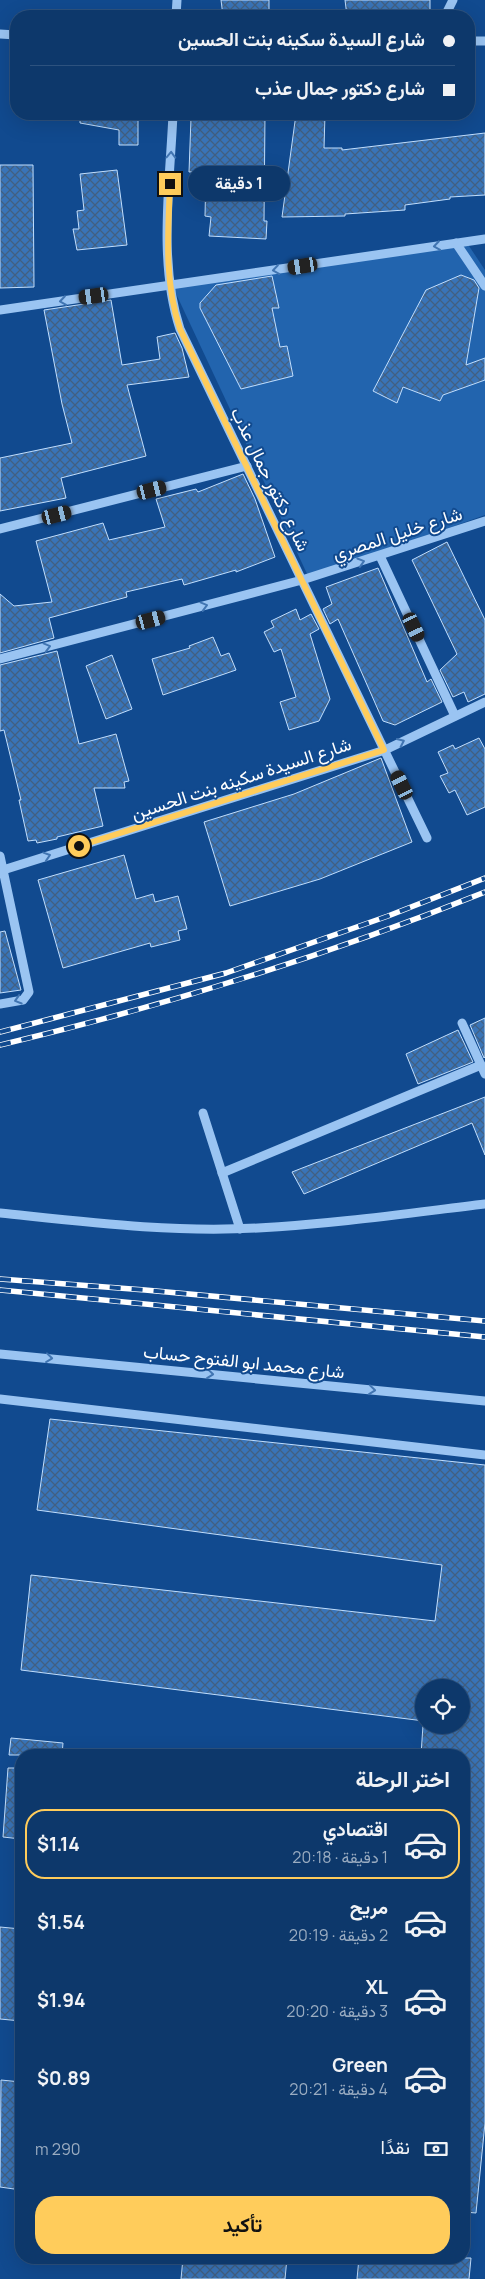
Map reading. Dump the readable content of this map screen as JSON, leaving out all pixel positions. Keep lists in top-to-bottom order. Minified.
{"streets":{"street":["شارع دكتور جمال عذب","شارع خليل المصري","شارع السيدة سكينه بنت الحسين","شارع محمد ابو الفتوح حساب"]},"crossings":[["شارع دكتور جمال عذب","شارع خليل المصري"],["شارع دكتور جمال عذب","شارع السيدة سكينه بنت الحسين"]],"one_way":["شارع خليل المصري","شارع السيدة سكينه بنت الحسين"],"page":{"banner":["شارع السيدة سكينه بنت الحسين","شارع دكتور جمال عذب"],"bubble":"1 دقيقة","heading":"اختر الرحلة","list":[{"name":"اقتصادي","note":"1 دقيقة · 20:18","value":"$1.14"},{"name":"مريح","note":"2 دقيقة · 20:19","value":"$1.54"},{"name":"XL","note":"3 دقيقة · 20:20","value":"$1.94"},{"name":"Green","note":"4 دقيقة · 20:21","value":"$0.89"}],"pay":["نقدًا","290 m"],"buttons":"تأكيد"}}
